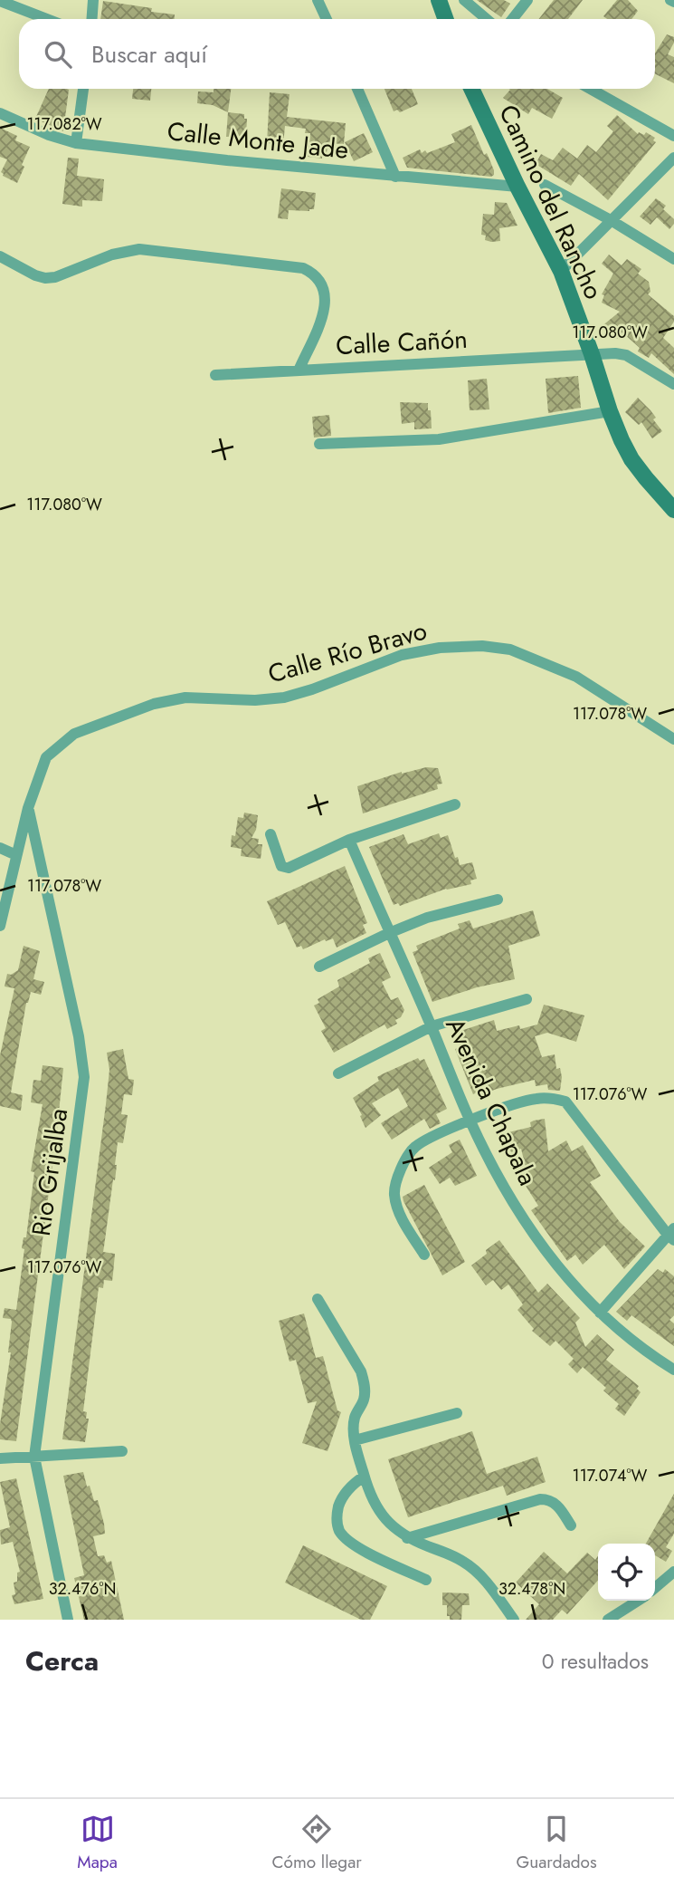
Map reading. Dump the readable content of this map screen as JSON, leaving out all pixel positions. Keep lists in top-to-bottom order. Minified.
{"streets":{"main road":["Camino del Rancho"],"street":["Calle Monte Jade","Calle Cañón","Calle Río Bravo","Avenida Chapala","Rio Grijalba"]},"crossings":[["Calle Monte Jade","Camino del Rancho"],["Camino del Rancho","Calle Cañón"],["Calle Río Bravo","Rio Grijalba"]],"page":{"search":"Buscar aquí","heading":["Cerca","0 resultados"],"nav":["Mapa","Cómo llegar","Guardados"]},"coordinates":["117.082°W","117.080°W","117.078°W","117.076°W","117.074°W","32.476°N","32.478°N"]}
